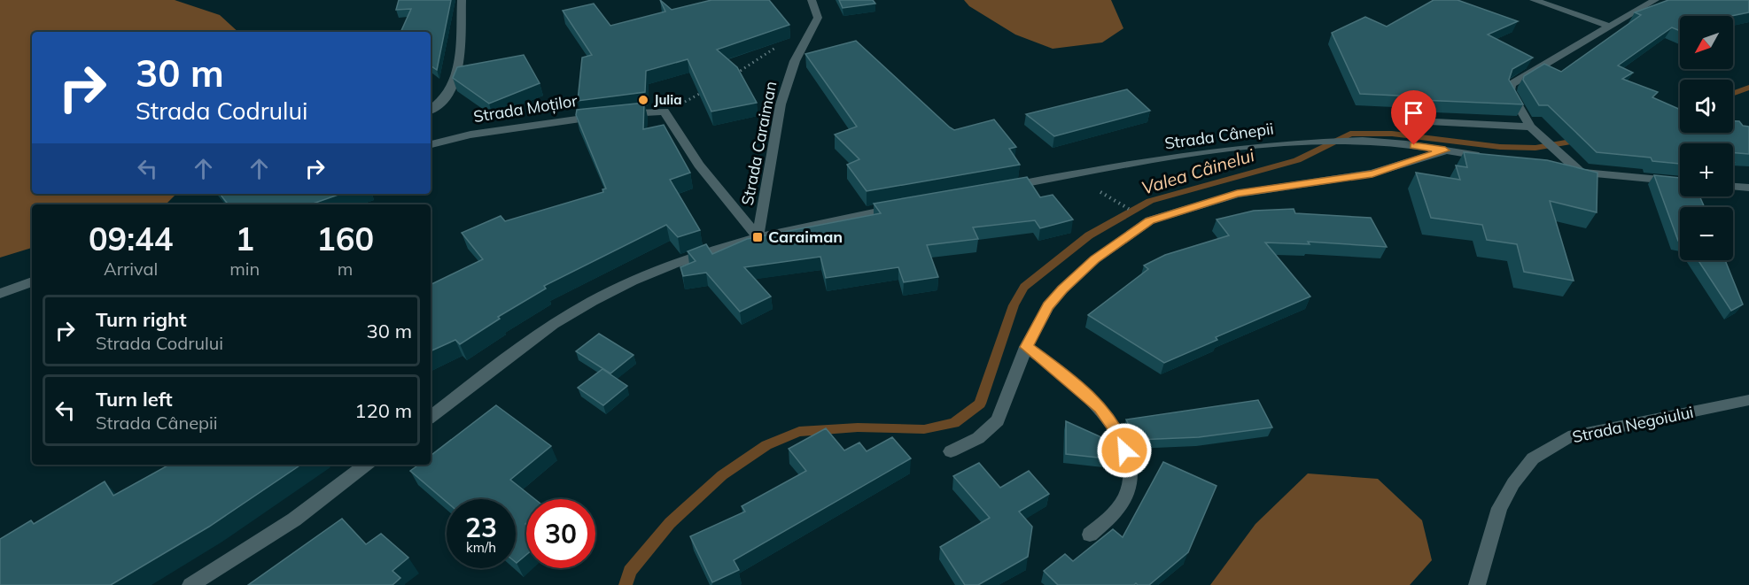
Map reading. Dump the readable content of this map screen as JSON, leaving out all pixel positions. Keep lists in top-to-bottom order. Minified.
{"streets":{"street":["Strada Moților","Strada Cânepii","Strada Caraiman","Strada Negoiului"]},"water":["Valea Câinelui"],"places":{"other":["Julia"],"transit":["Caraiman"]},"north":"bottom left","page":{"map_buttons":["+","−"],"turn":["30 m","Strada Codrului"],"eta":["09:44","Arrival","1","min","160","m"],"list":[{"name":"Turn right","note":"Strada Codrului","value":"30 m"},{"name":"Turn left","note":"Strada Cânepii","value":"120 m"}],"speed":"23 km/h","limit":"30"}}
